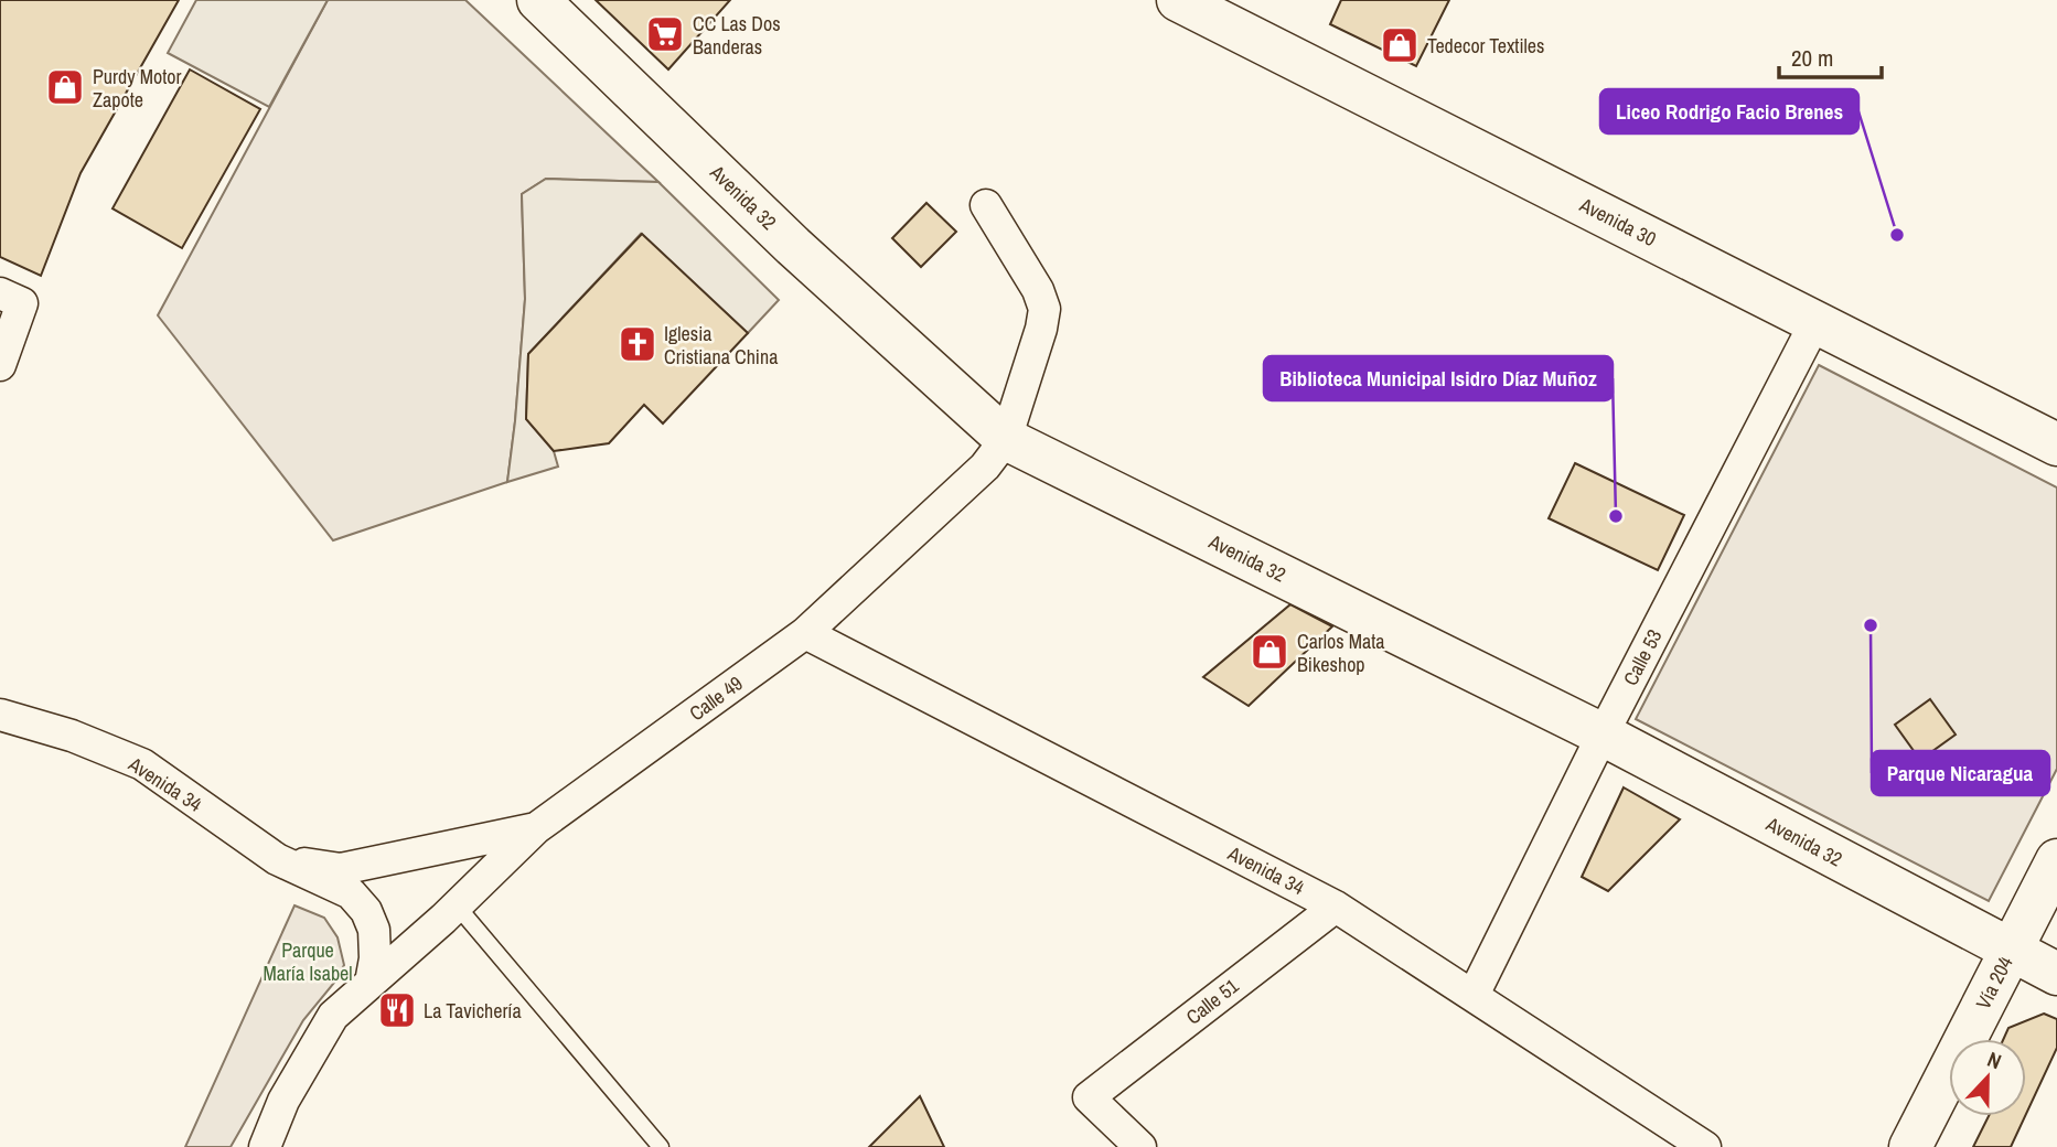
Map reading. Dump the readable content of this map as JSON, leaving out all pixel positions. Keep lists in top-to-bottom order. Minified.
{"streets":{"main road":["Avenida 32","Avenida 30","Vía 204"],"street":["Calle 53","Calle 49","Avenida 34","Calle 51"]},"crossings":[["Avenida 32","Calle 53"],["Avenida 32","Calle 49"],["Avenida 32","Vía 204"],["Avenida 30","Calle 53"],["Calle 53","Avenida 34"],["Calle 49","Avenida 34"],["Avenida 34","Calle 51"]],"parks":["Parque María Isabel"],"places":{"supermarket":["CC Las Dos Banderas"],"shop":["Tedecor Textiles","Purdy Motor Zapote","Carlos Mata Bikeshop"],"other":["Liceo Rodrigo Facio Brenes","Biblioteca Municipal Isidro Díaz Muñoz","Parque Nicaragua"],"church":["Iglesia Cristiana China"],"restaurant":["La Tavichería"]},"scale_bar":"20 m","north":"top"}
